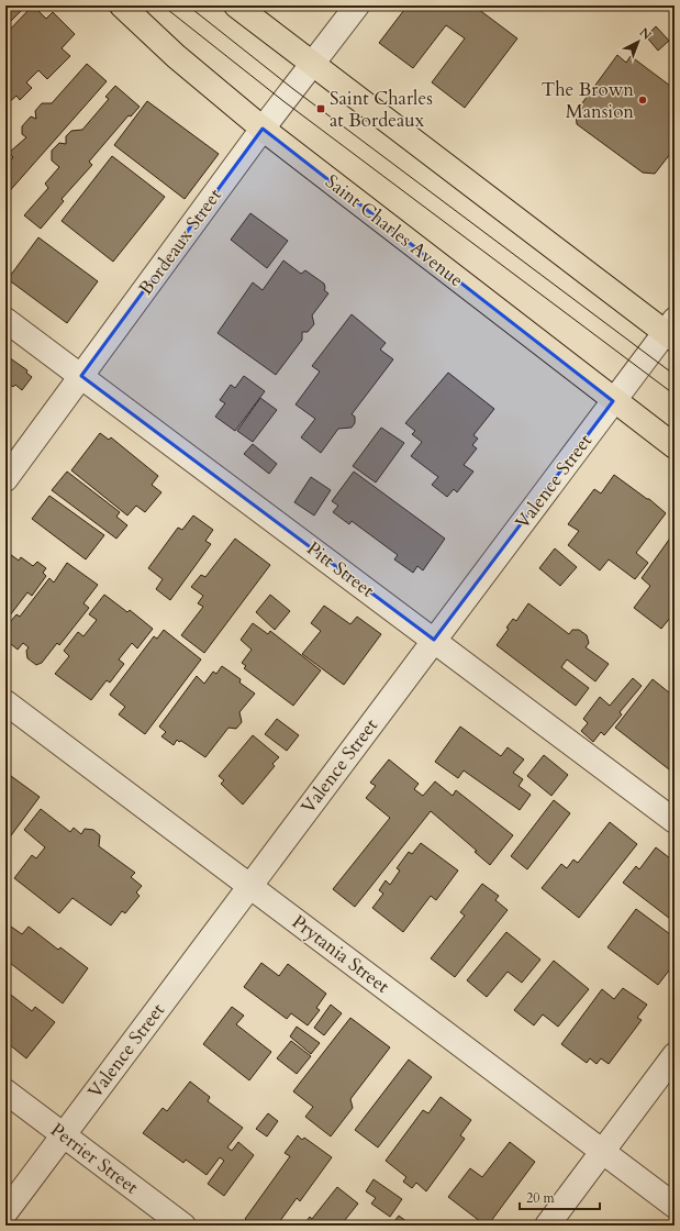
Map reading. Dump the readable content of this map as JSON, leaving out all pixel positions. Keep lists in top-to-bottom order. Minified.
{"streets":{"main road":["Saint Charles Avenue"],"street":["Bordeaux Street","Valence Street","Pitt Street","Prytania Street","Perrier Street"]},"crossings":[["Saint Charles Avenue","Bordeaux Street"],["Saint Charles Avenue","Valence Street"],["Bordeaux Street","Pitt Street"],["Valence Street","Pitt Street"],["Valence Street","Prytania Street"],["Valence Street","Perrier Street"]],"places":{"other":["The Brown Mansion"],"transit":["Saint Charles at Bordeaux"]},"scale_bar":"20 m","north":"top right"}
